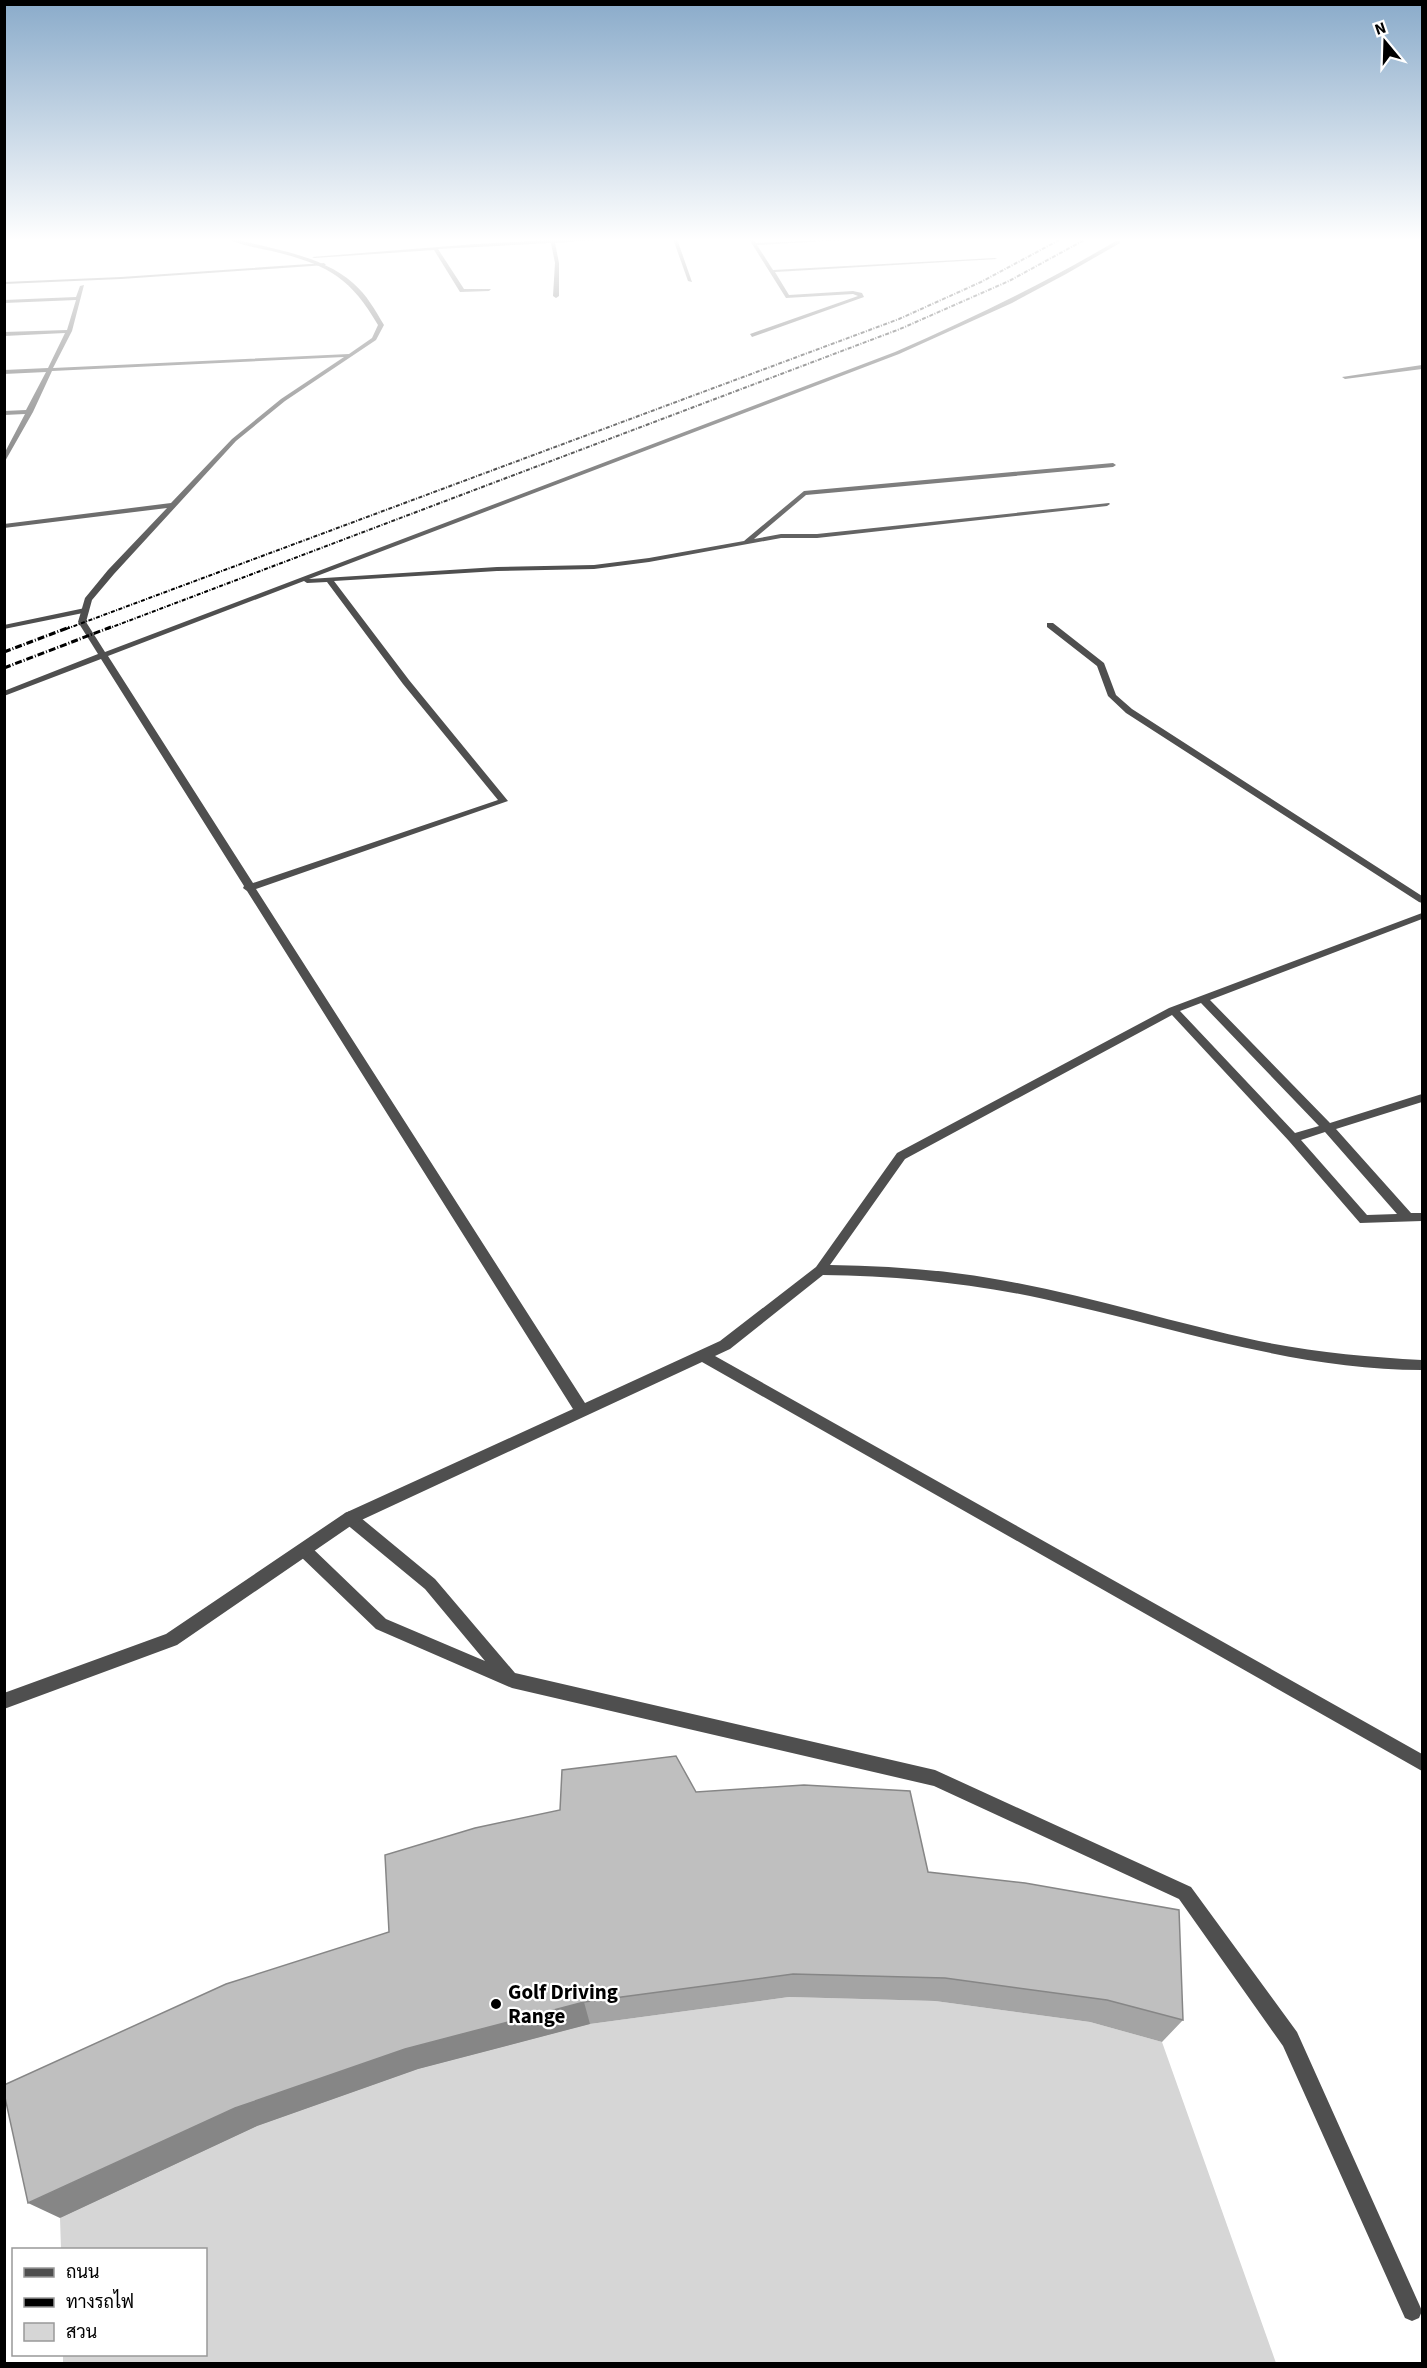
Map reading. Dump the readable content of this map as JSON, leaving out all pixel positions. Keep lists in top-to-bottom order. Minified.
{"places":["Golf Driving Range"],"legend":["ถนน","ทางรถไฟ","สวน"],"north":"top"}
